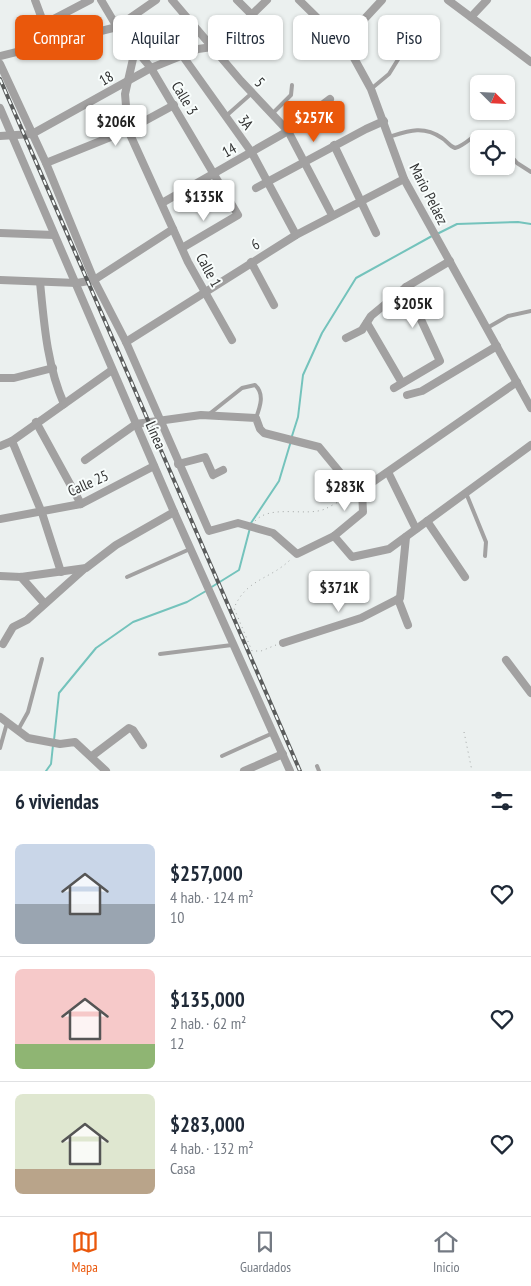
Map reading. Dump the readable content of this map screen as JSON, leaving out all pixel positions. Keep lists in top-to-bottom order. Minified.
{"streets":{"street":["18","5","Calle 3","3A","14","Mario Peláez","6","Calle 1","Línea","Calle 25"]},"crossings":[["18","Calle 3"],["18","Calle 1"],["18","Línea"],["5","14"],["5","6"],["Calle 3","14"],["Calle 3","Calle 1"],["3A","14"],["3A","6"],["14","Calle 1"],["Mario Peláez","6"],["6","Calle 1"],["6","Línea"],["Línea","Calle 25"]],"north":"bottom right","page":{"chip":["Comprar","Alquilar","Filtros","Nuevo","Piso"],"price":["$257K","$206K","$135K","$205K","$283K","$371K"],"heading":"6 viviendas","list":[{"name":"$257,000","note":"4 hab. · 124 m² · 10"},{"name":"$135,000","note":"2 hab. · 62 m² · 12"},{"name":"$283,000","note":"4 hab. · 132 m² · Casa"}],"tabs":["Mapa","Guardados","Inicio"]}}
